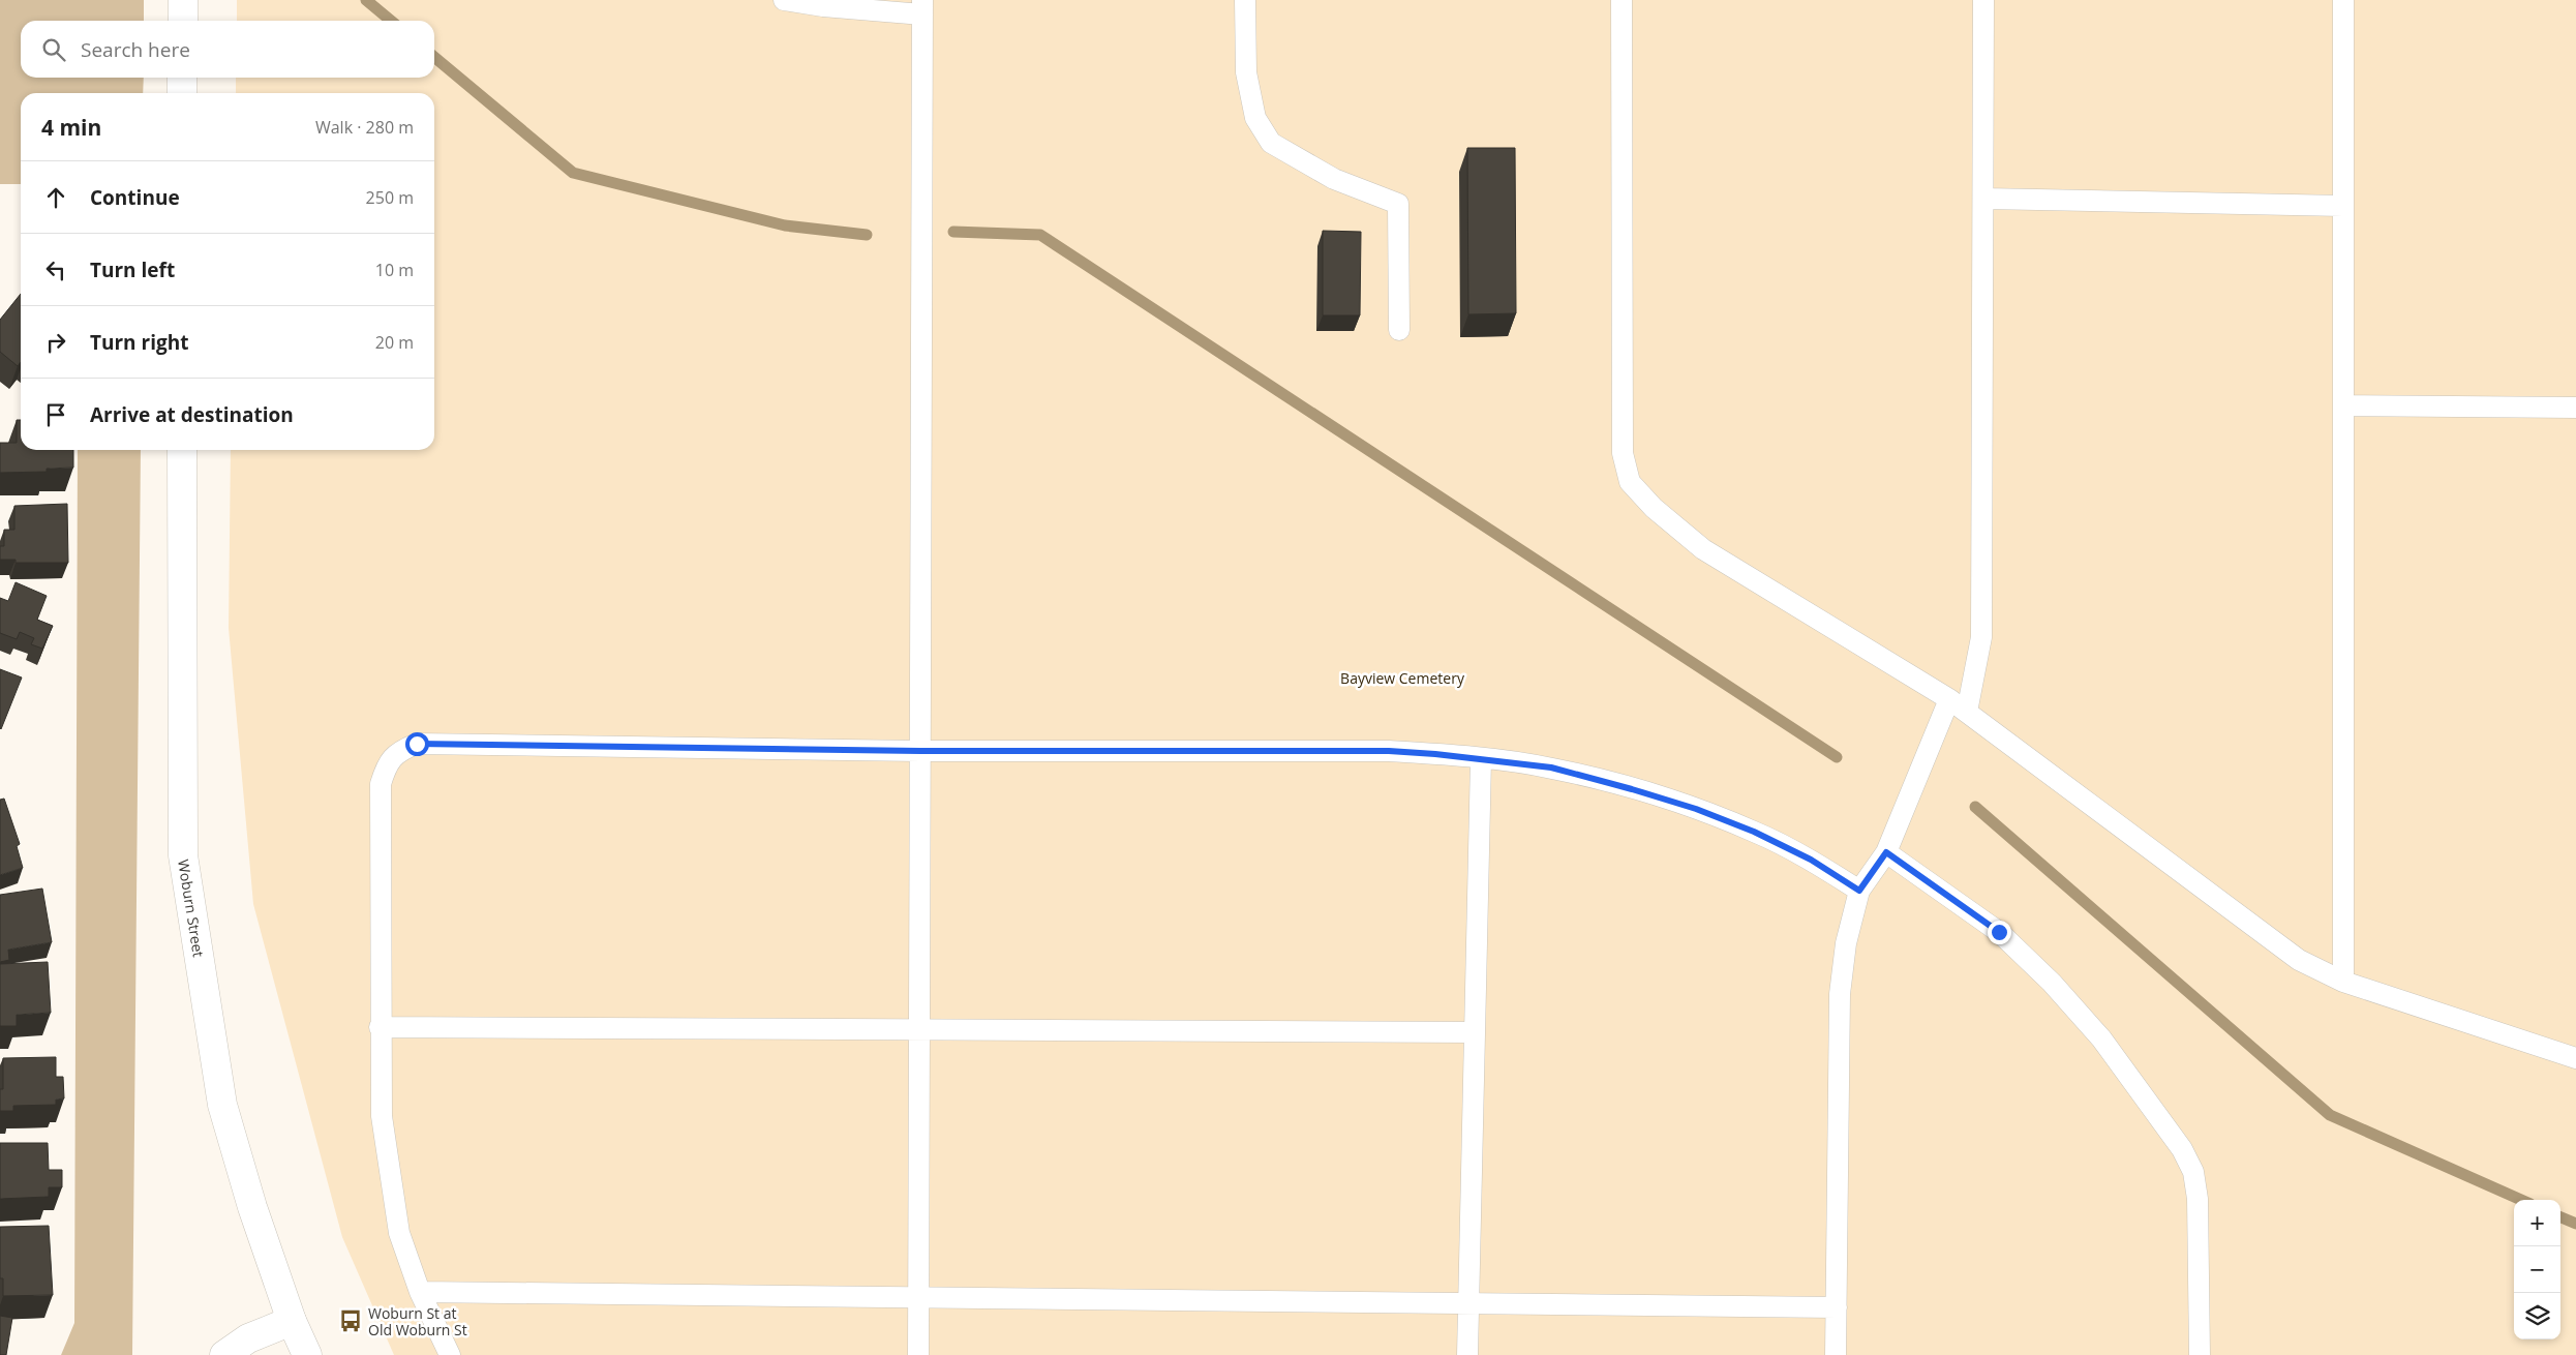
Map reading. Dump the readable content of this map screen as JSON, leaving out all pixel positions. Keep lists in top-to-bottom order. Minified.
{"streets":{"street":["Woburn Street"]},"parks":["Bayview Cemetery"],"places":{"bus stop":["Woburn St at Old Woburn St"]},"page":{"search":"Search here","heading":["4 min","Walk · 280 m"],"list":[["Continue","250 m"],["Turn left","10 m"],["Turn right","20 m"],"Arrive at destination"],"map_buttons":["+","−"]}}
